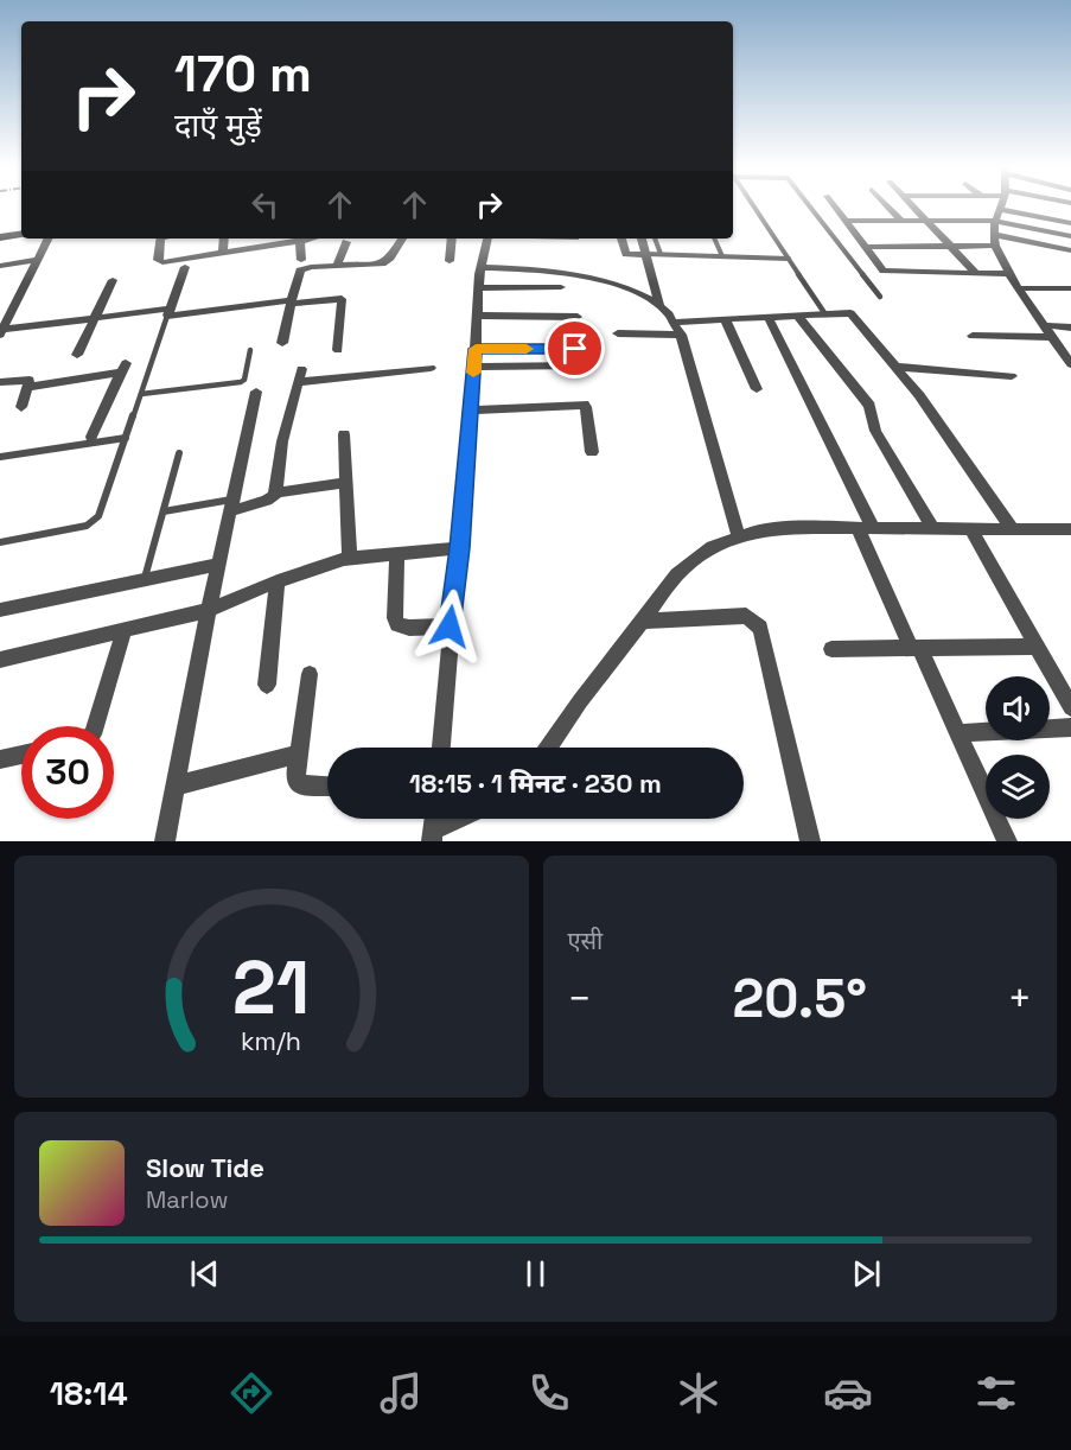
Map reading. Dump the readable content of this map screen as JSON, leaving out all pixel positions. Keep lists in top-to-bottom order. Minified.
{"page":{"turn":["170 m","दाएँ मुड़ें"],"limit":"30","trip":"18:15 · 1 मिनट · 230 m","tile":"एसी","heat":["−","20.5°","+"],"song":["Slow Tide","Marlow"],"tabs":"18:14","gauge":["21","km/h"]}}
